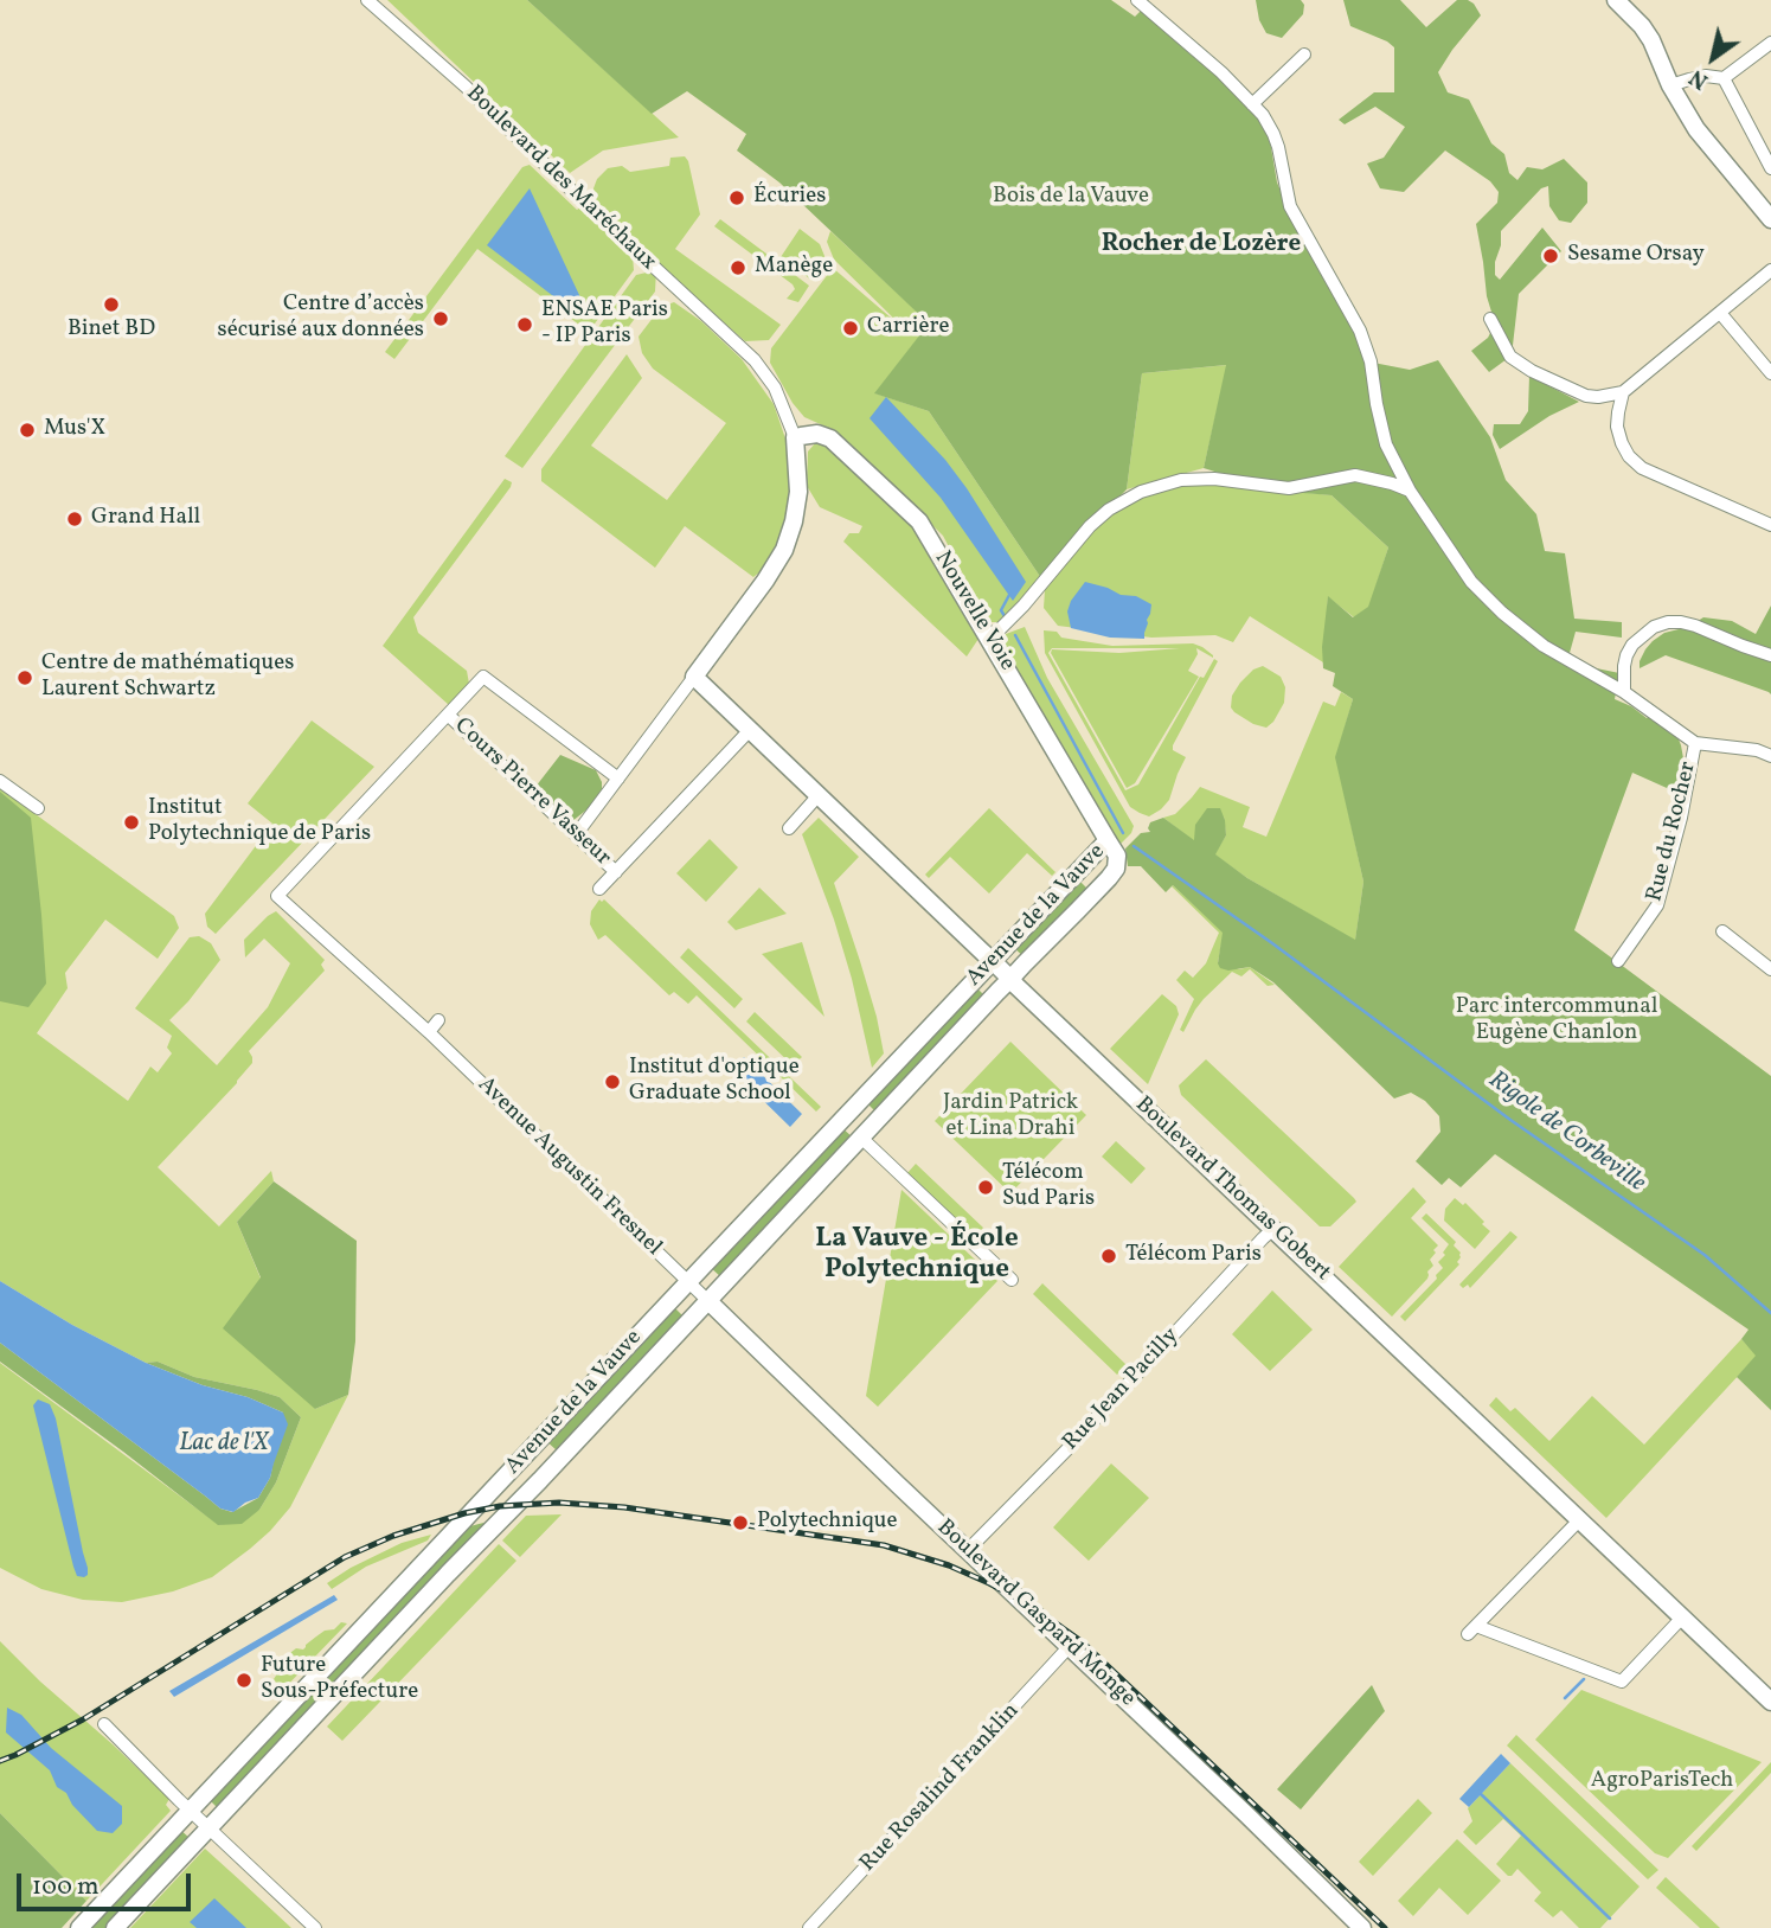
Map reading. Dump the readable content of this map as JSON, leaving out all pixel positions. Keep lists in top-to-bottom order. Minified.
{"streets":{"main road":["Boulevard des Maréchaux","Nouvelle Voie","Avenue de la Vauve","Boulevard Thomas Gobert","Boulevard Gaspard Monge"],"street":["Cours Pierre Vasseur","Rue du Rocher","Avenue Augustin Fresnel","Rue Jean Pacilly","Rue Rosalind Franklin"]},"crossings":[["Boulevard des Maréchaux","Nouvelle Voie"],["Boulevard des Maréchaux","Boulevard Thomas Gobert"],["Nouvelle Voie","Avenue de la Vauve"],["Cours Pierre Vasseur","Avenue Augustin Fresnel"],["Avenue de la Vauve","Avenue Augustin Fresnel"],["Avenue de la Vauve","Boulevard Thomas Gobert"],["Avenue de la Vauve","Boulevard Gaspard Monge"],["Avenue Augustin Fresnel","Boulevard Gaspard Monge"],["Boulevard Thomas Gobert","Rue Jean Pacilly"],["Rue Jean Pacilly","Boulevard Gaspard Monge"],["Boulevard Gaspard Monge","Rue Rosalind Franklin"]],"districts":["Rocher de Lozère","La Vauve - École Polytechnique"],"water":["Rigole de Corbeville","Lac de l'X"],"parks":["Bois de la Vauve","Parc intercommunal Eugène Chanlon","Jardin Patrick et Lina Drahi","AgroParisTech"],"places":["Écuries","Sesame Orsay","Manège","Binet BD","Centre d’accès sécurisé aux données","ENSAE Paris - IP Paris","Carrière","Mus'X","Grand Hall","Centre de mathématiques Laurent Schwartz","Institut Polytechnique de Paris","Institut d'optique Graduate School","Télécom Sud Paris","Télécom Paris","Polytechnique","Future Sous-Préfecture"],"scale_bar":"100 m","north":"bottom left"}
